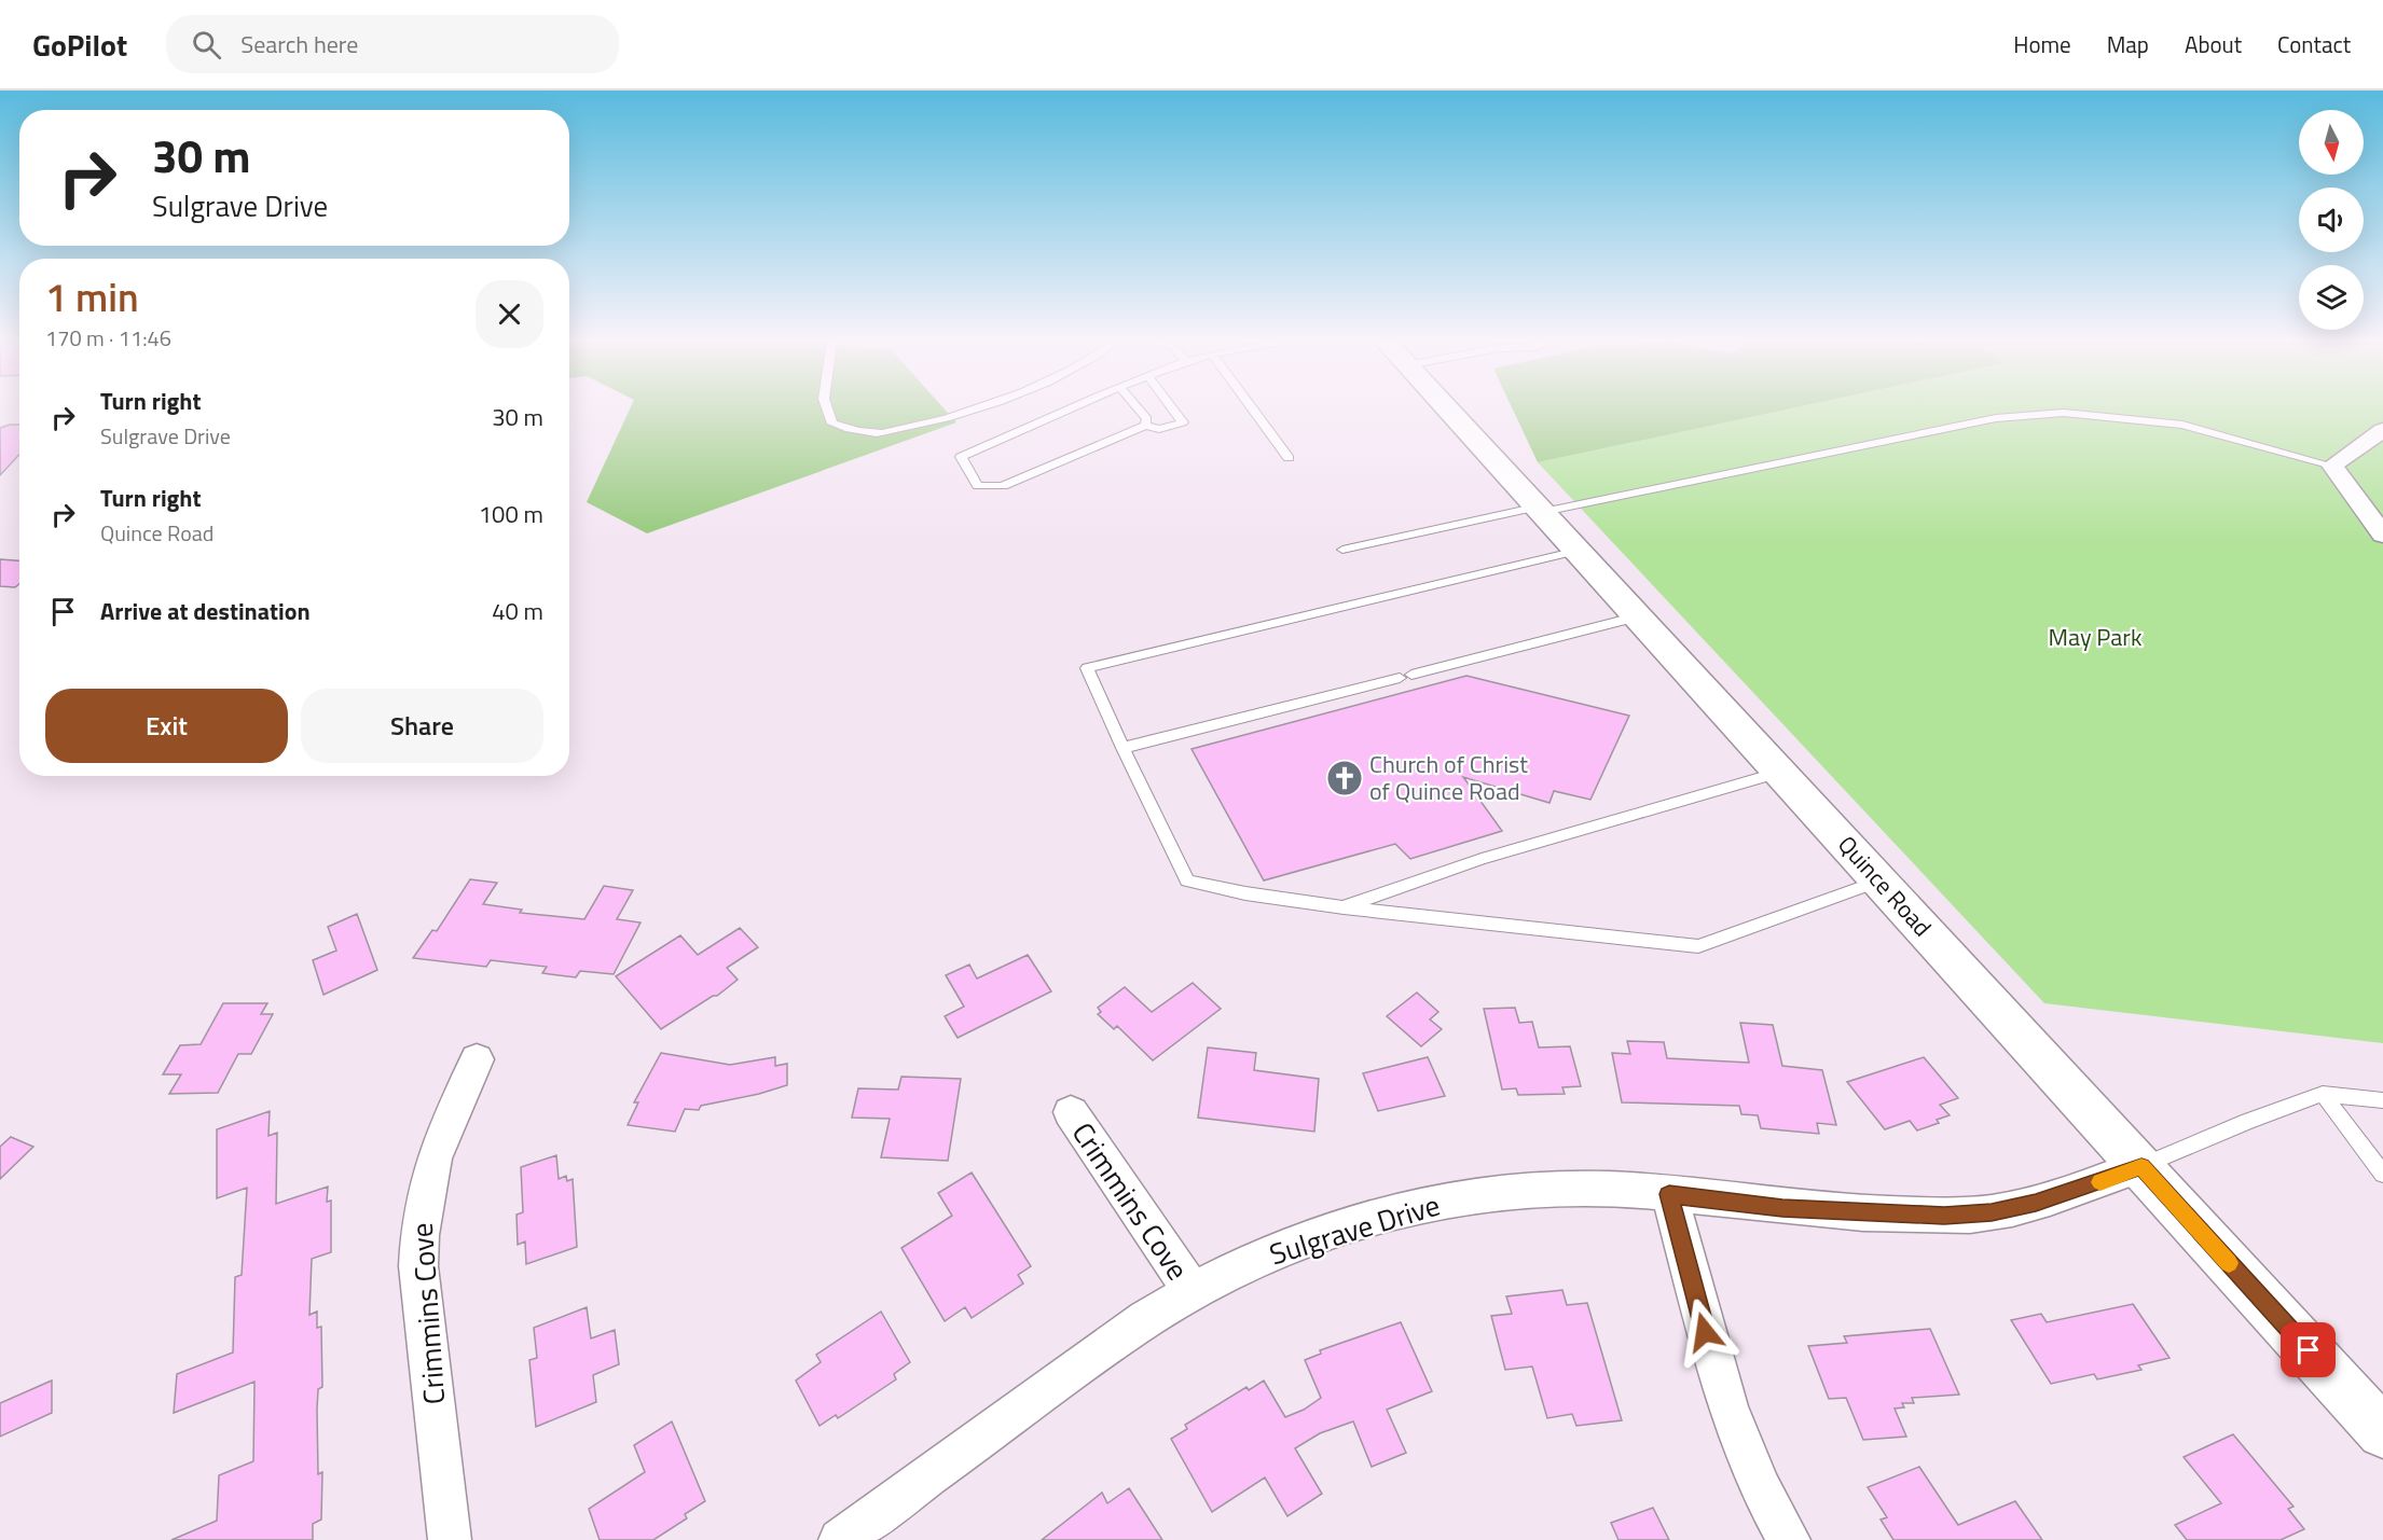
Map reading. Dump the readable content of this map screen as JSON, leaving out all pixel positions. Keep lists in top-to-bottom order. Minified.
{"streets":{"main road":["Quince Road"],"street":["Crimmins Cove","Sulgrave Drive"]},"crossings":[["Quince Road","Sulgrave Drive"],["Crimmins Cove","Sulgrave Drive"]],"parks":["May Park"],"places":{"church":["Church of Christ of Quince Road"]},"north":"bottom","page":{"header":"GoPilot","search":"Search here","nav":["Home","Map","About","Contact"],"turn":["30 m","Sulgrave Drive"],"heading":["1 min","170 m · 11:46"],"list":[{"name":"Turn right","note":"Sulgrave Drive","value":"30 m"},{"name":"Turn right","note":"Quince Road","value":"100 m"},{"name":"Arrive at destination","value":"40 m"}],"buttons":["Exit","Share"]}}
